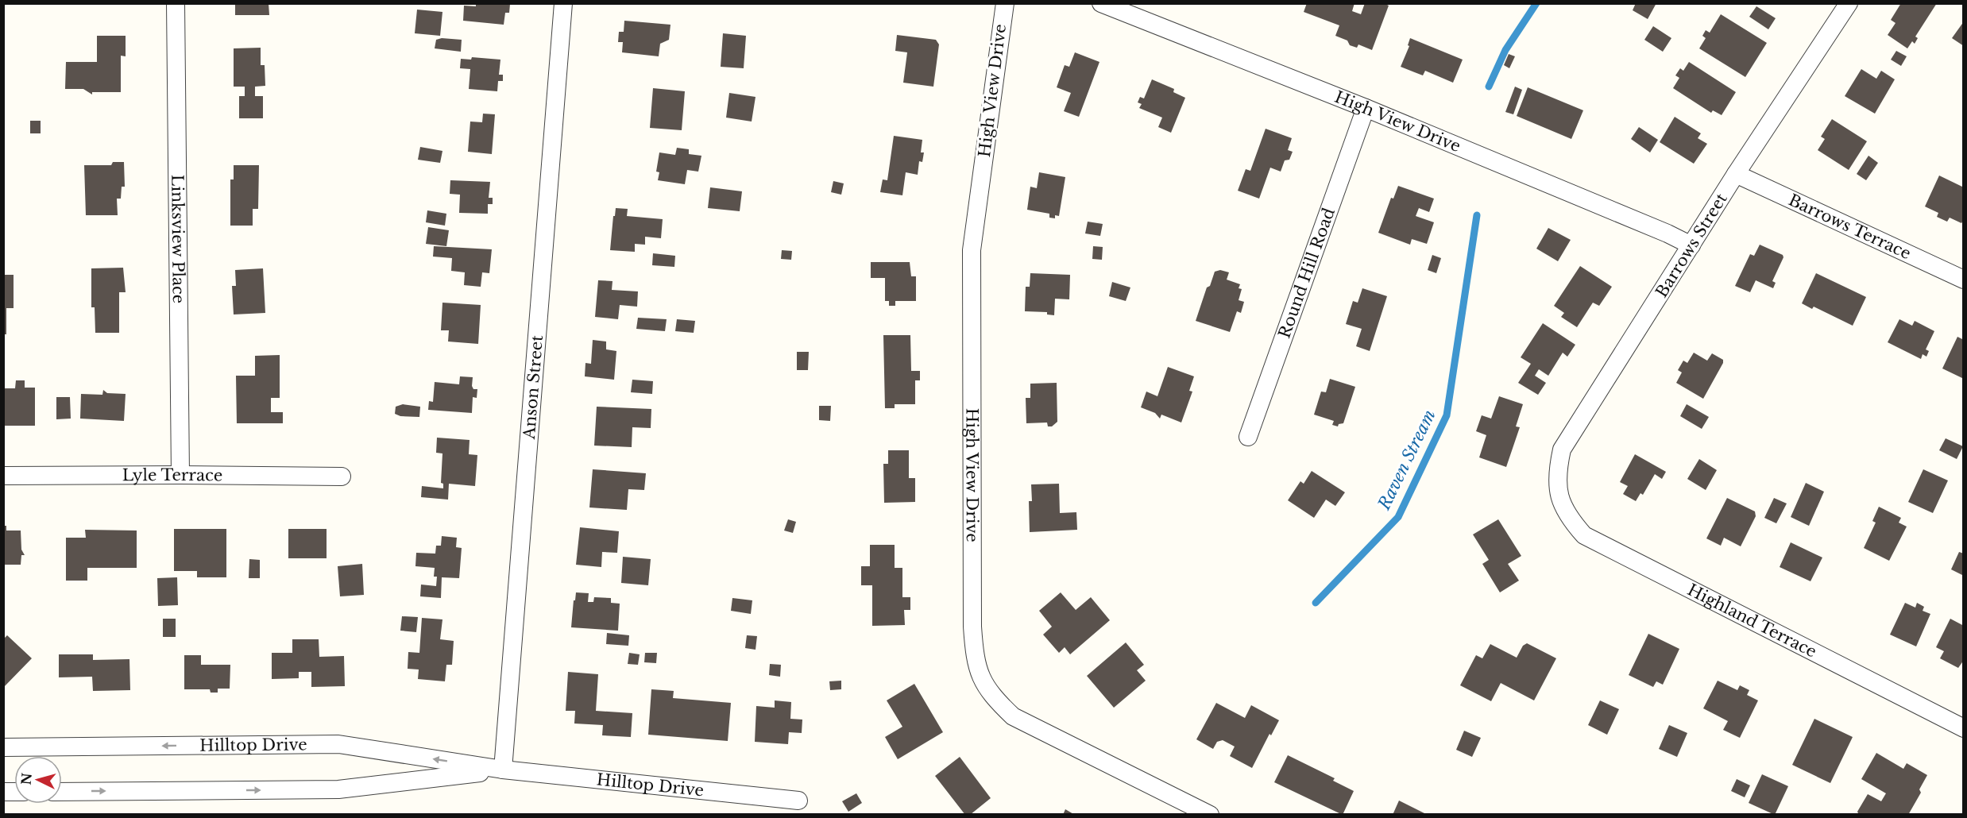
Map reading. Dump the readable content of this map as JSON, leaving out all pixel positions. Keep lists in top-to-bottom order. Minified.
{"streets":{"street":["High View Drive","Barrows Terrace","Linksview Place","Barrows Street","Round Hill Road","Anson Street","Lyle Terrace","Highland Terrace","Hilltop Drive"]},"crossings":[["High View Drive","Barrows Street"],["High View Drive","Round Hill Road"],["Barrows Terrace","Barrows Street"],["Linksview Place","Lyle Terrace"],["Barrows Street","Highland Terrace"],["Anson Street","Hilltop Drive"]],"water":["Raven Stream"],"north":"left"}
